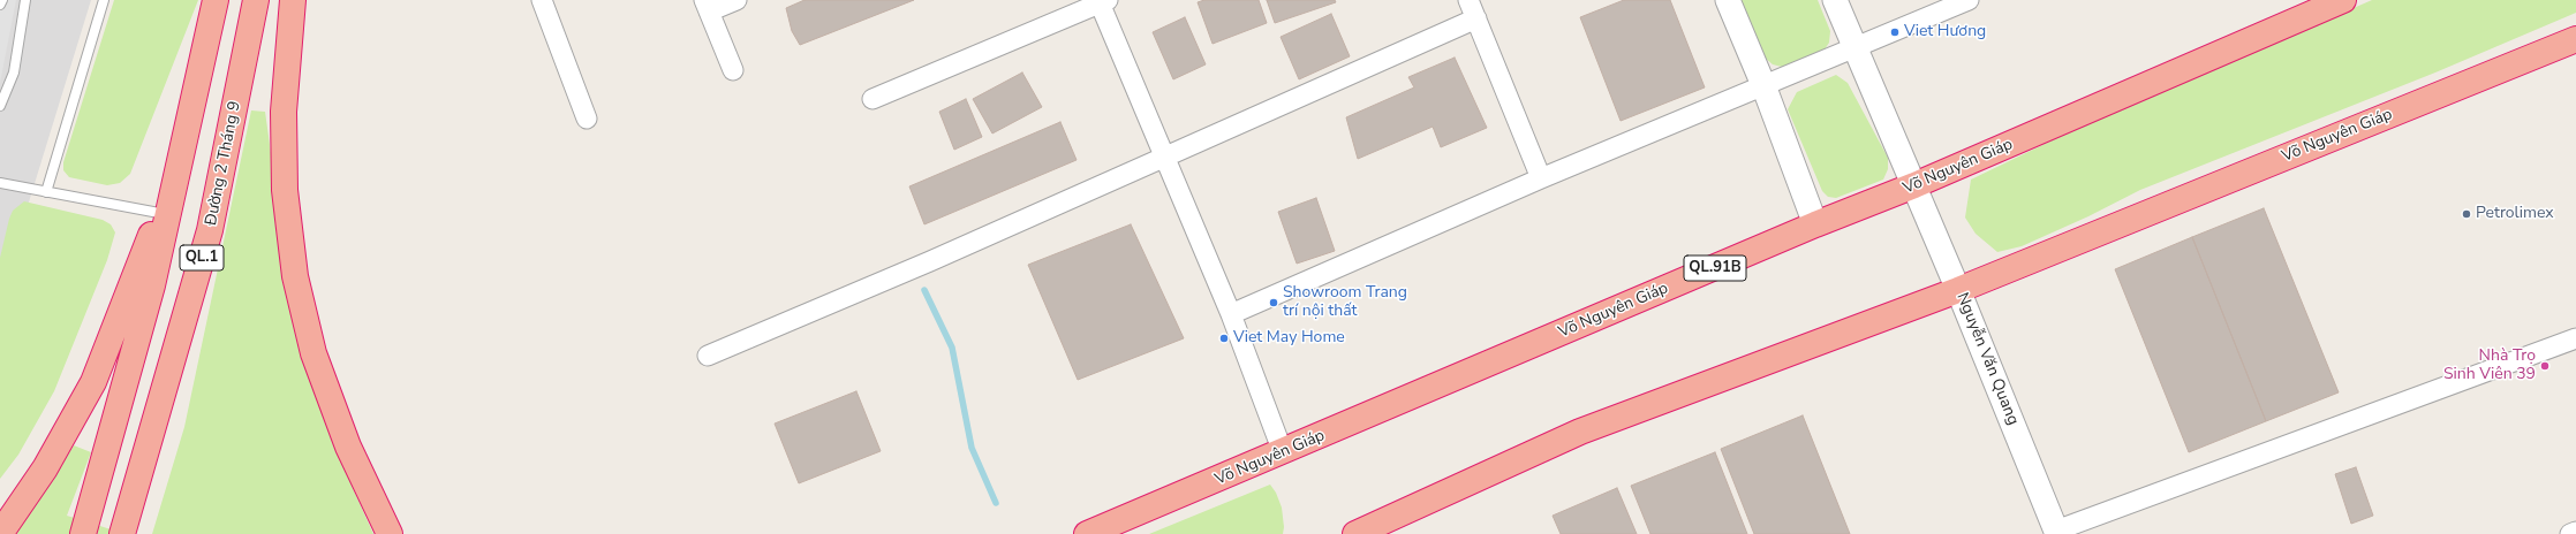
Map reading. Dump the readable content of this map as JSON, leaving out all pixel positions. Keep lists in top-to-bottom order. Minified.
{"streets":{"highway":["Võ Nguyên Giáp","Đường 2 Tháng 9","QL.1","QL.91B"],"street":["Nguyễn Văn Quang"]},"crossings":[["Võ Nguyên Giáp","Nguyễn Văn Quang"]],"places":["Viet Hương","Petrolimex","Showroom Trang trí nội thất","Viet May Home","Nhà Trọ Sinh Viên 39"]}
